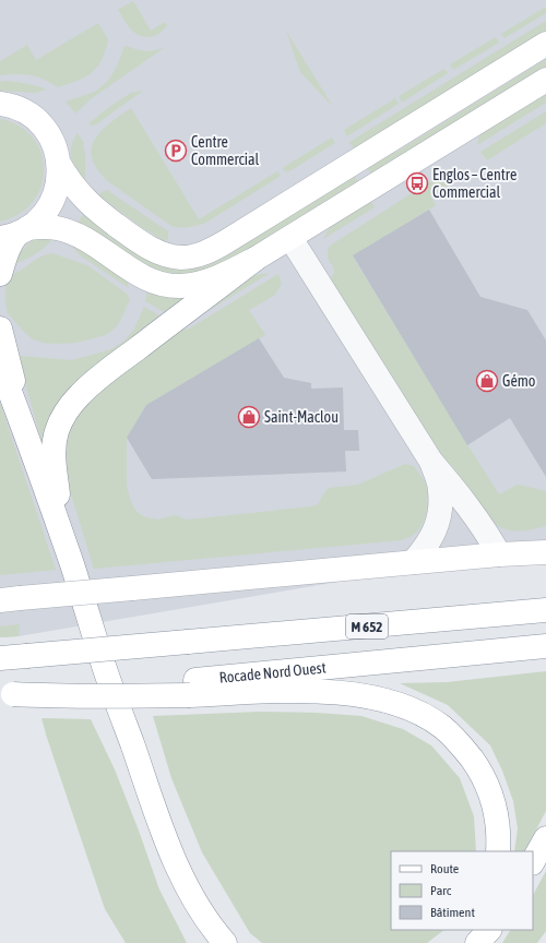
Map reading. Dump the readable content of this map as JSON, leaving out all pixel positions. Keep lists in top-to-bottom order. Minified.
{"streets":{"main road":["M 652","Rocade Nord Ouest"]},"places":{"parking":["Centre Commercial"],"bus stop":["Englos – Centre Commercial"],"shop":["Gémo","Saint-Maclou"]},"legend":["Route","Parc","Bâtiment"]}
